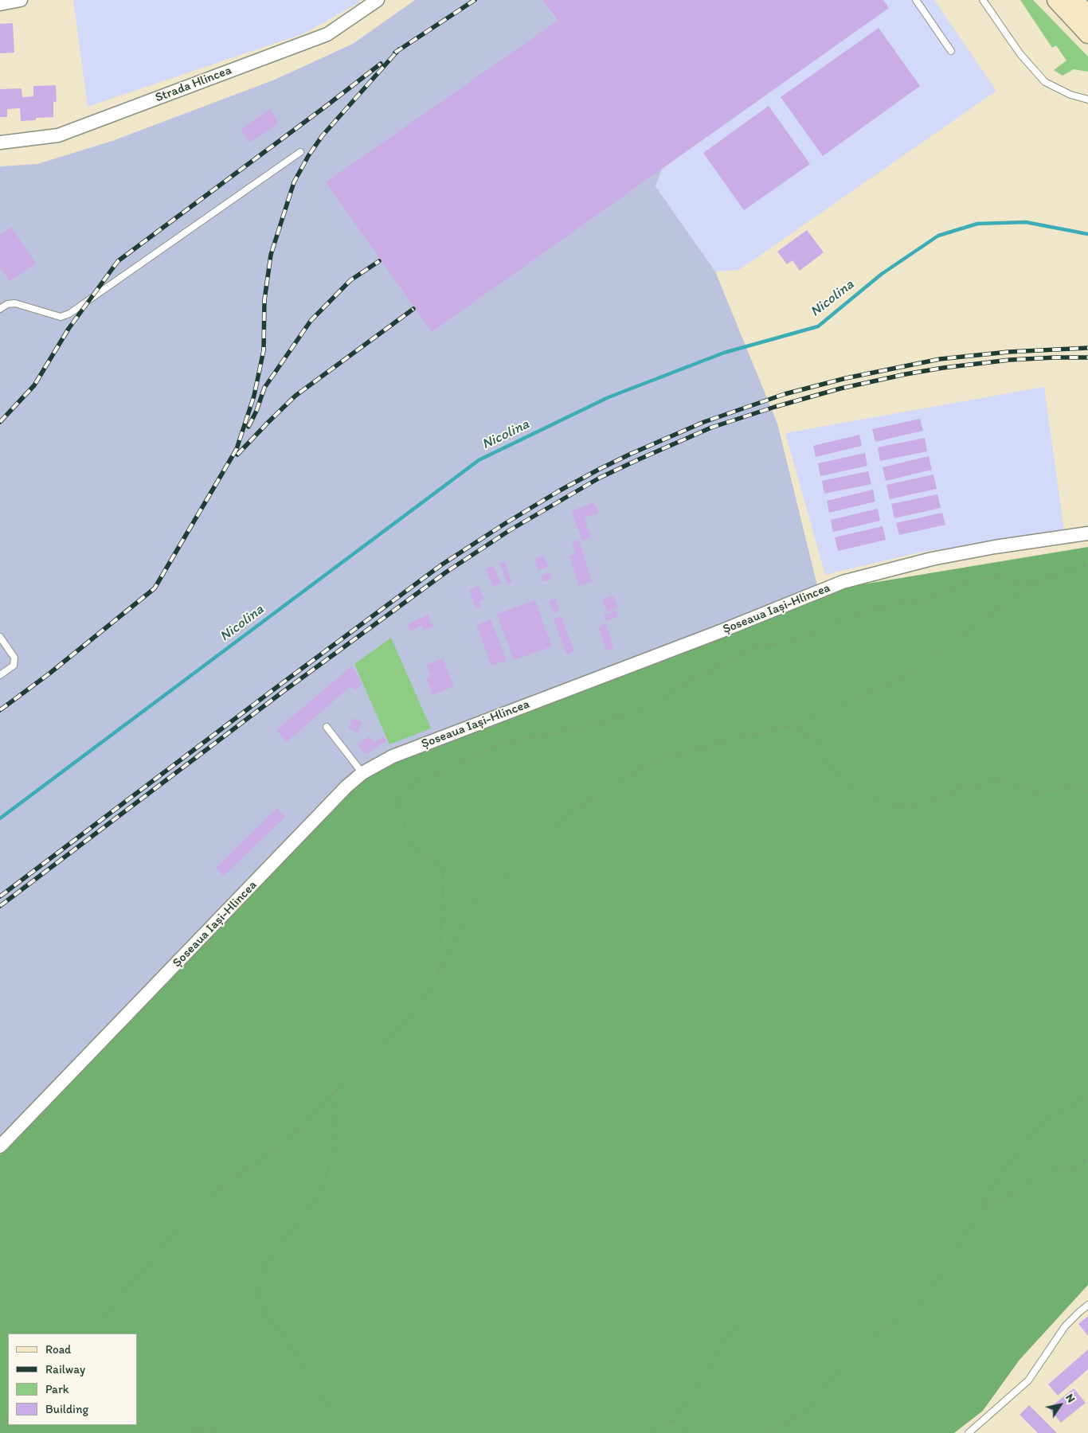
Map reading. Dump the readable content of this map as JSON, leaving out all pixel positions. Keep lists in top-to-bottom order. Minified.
{"streets":{"street":["Strada Hlincea","Șoseaua Iași-Hlincea"]},"water":["Nicolina"],"legend":["Road","Railway","Park","Building"],"north":"top right"}
